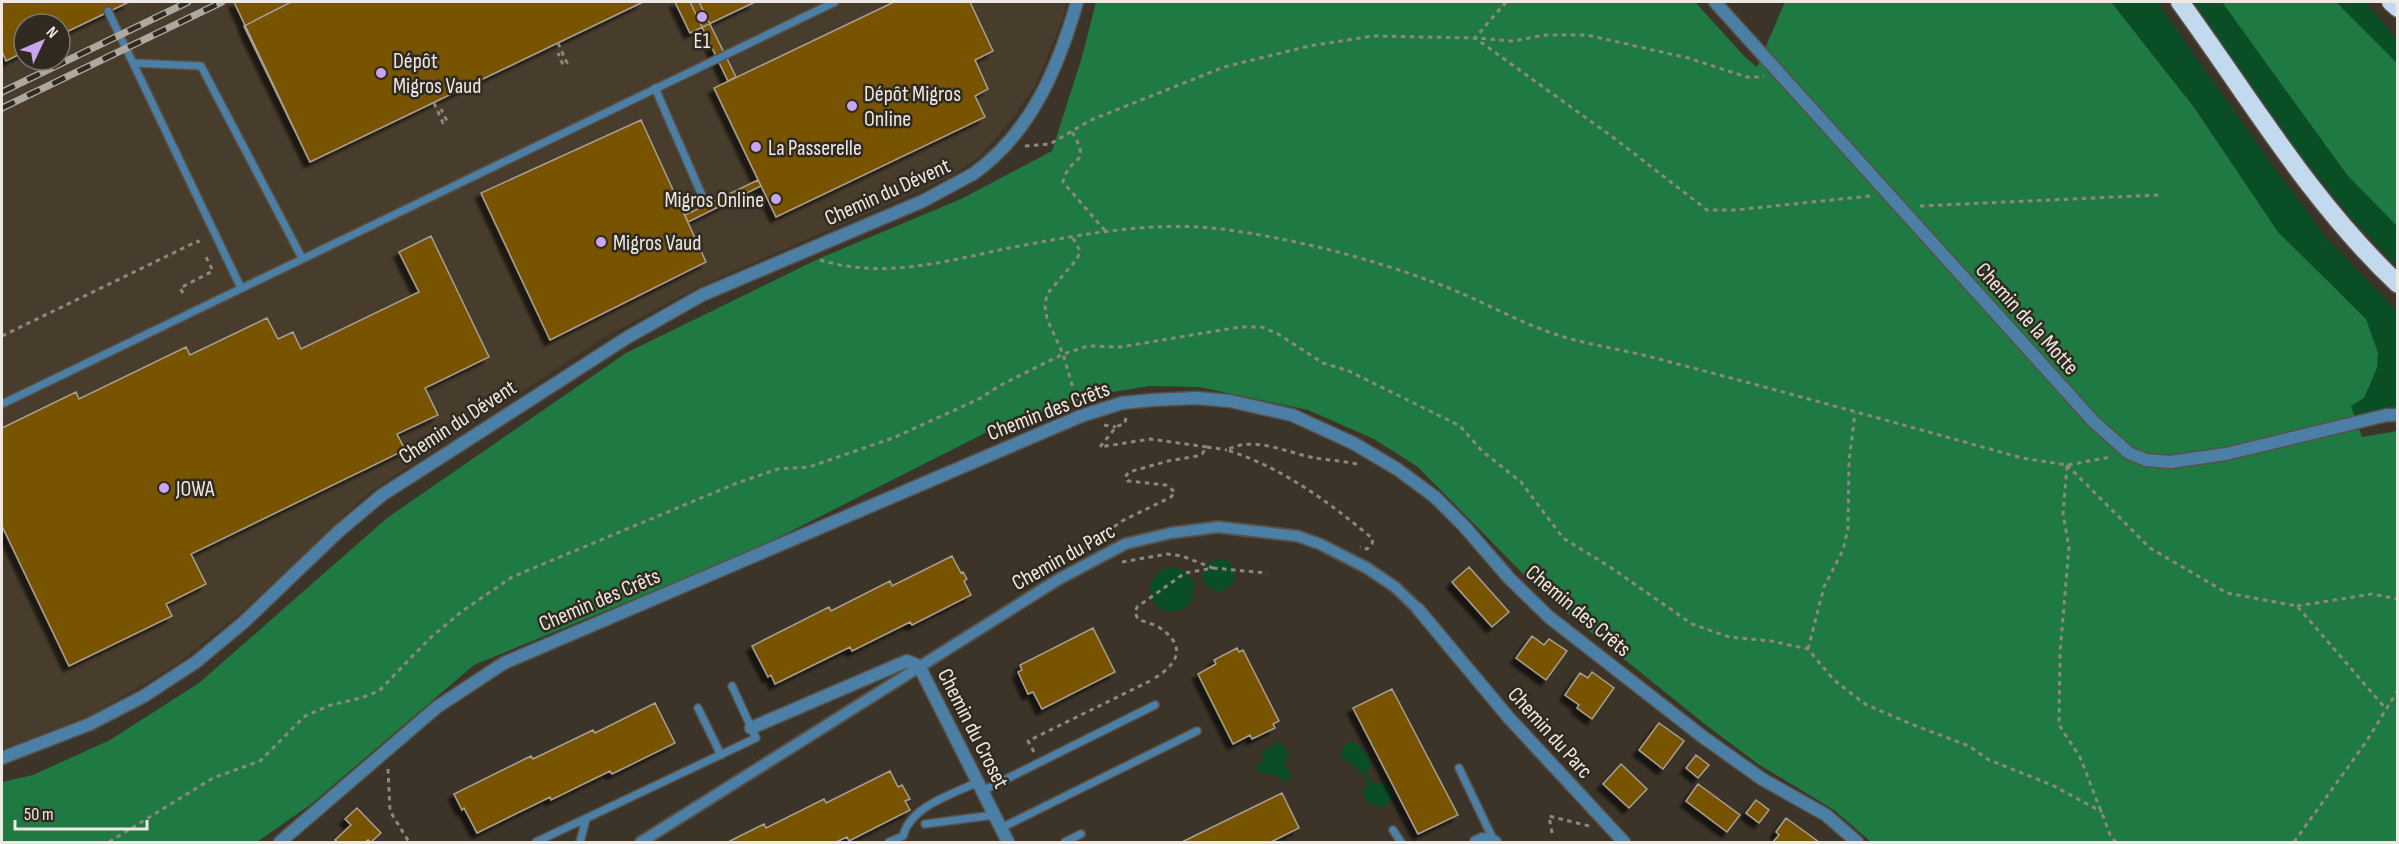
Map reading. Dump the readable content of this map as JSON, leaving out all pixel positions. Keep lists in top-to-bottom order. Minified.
{"streets":{"street":["Chemin du Dévent","Chemin de la Motte","Chemin des Crêts","Chemin du Parc","Chemin du Croset"]},"crossings":[["Chemin du Parc","Chemin du Croset"]],"places":["E1","Dépôt Migros Vaud","Dépôt Migros Online","La Passerelle","Migros Online","Migros Vaud","JOWA"],"scale_bar":"50 m","north":"top right"}
